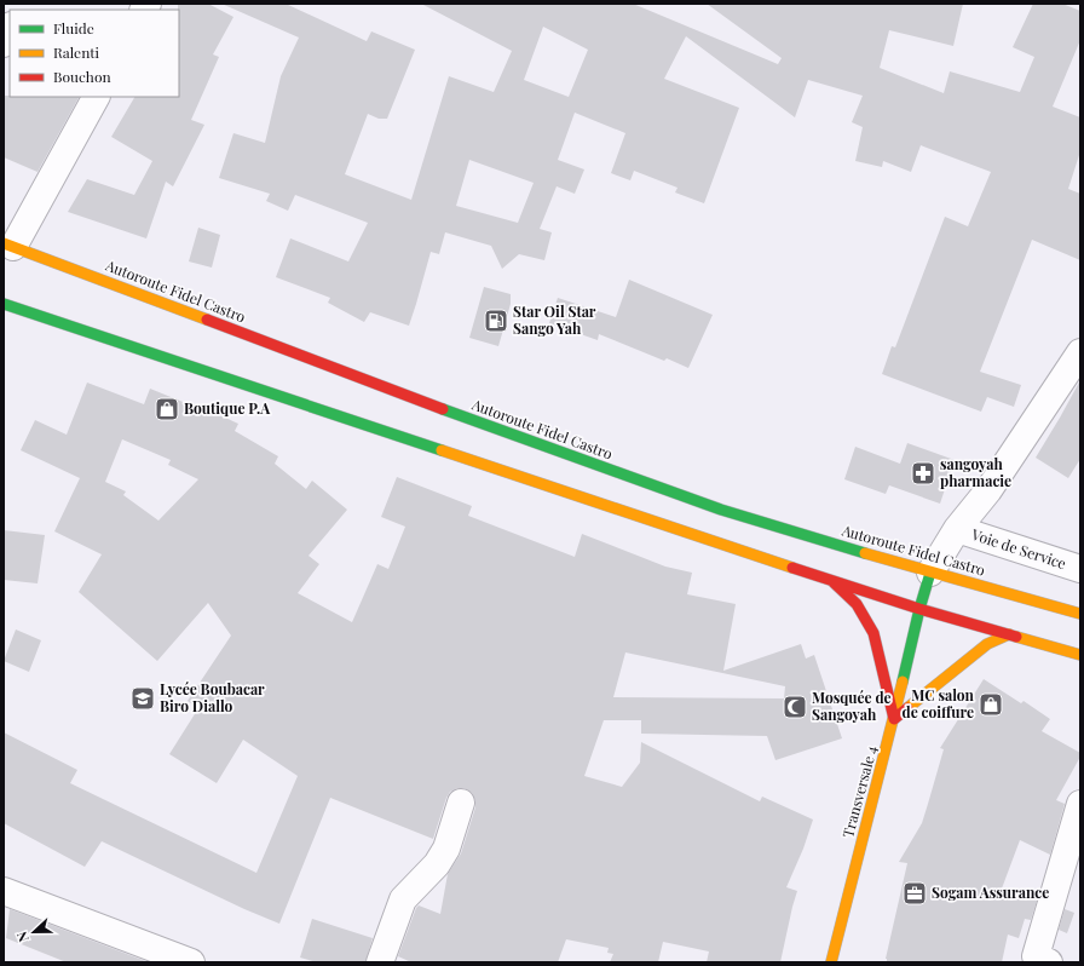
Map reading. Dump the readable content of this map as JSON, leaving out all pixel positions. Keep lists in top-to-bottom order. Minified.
{"streets":{"main road":["Autoroute Fidel Castro","Transversale 4"],"street":["Voie de Service"]},"crossings":[["Autoroute Fidel Castro","Transversale 4"]],"places":{"fuel station":["Star Oil Star Sango Yah"],"shop":["Boutique P.A","MC salon de coiffure"],"pharmacy":["sangoyah pharmacie"],"school or university":["Lycée Boubacar Biro Diallo"],"mosque":["Mosquée de Sangoyah"],"office":["Sogam Assurance"]},"legend":["Fluide","Ralenti","Bouchon"],"north":"left"}
